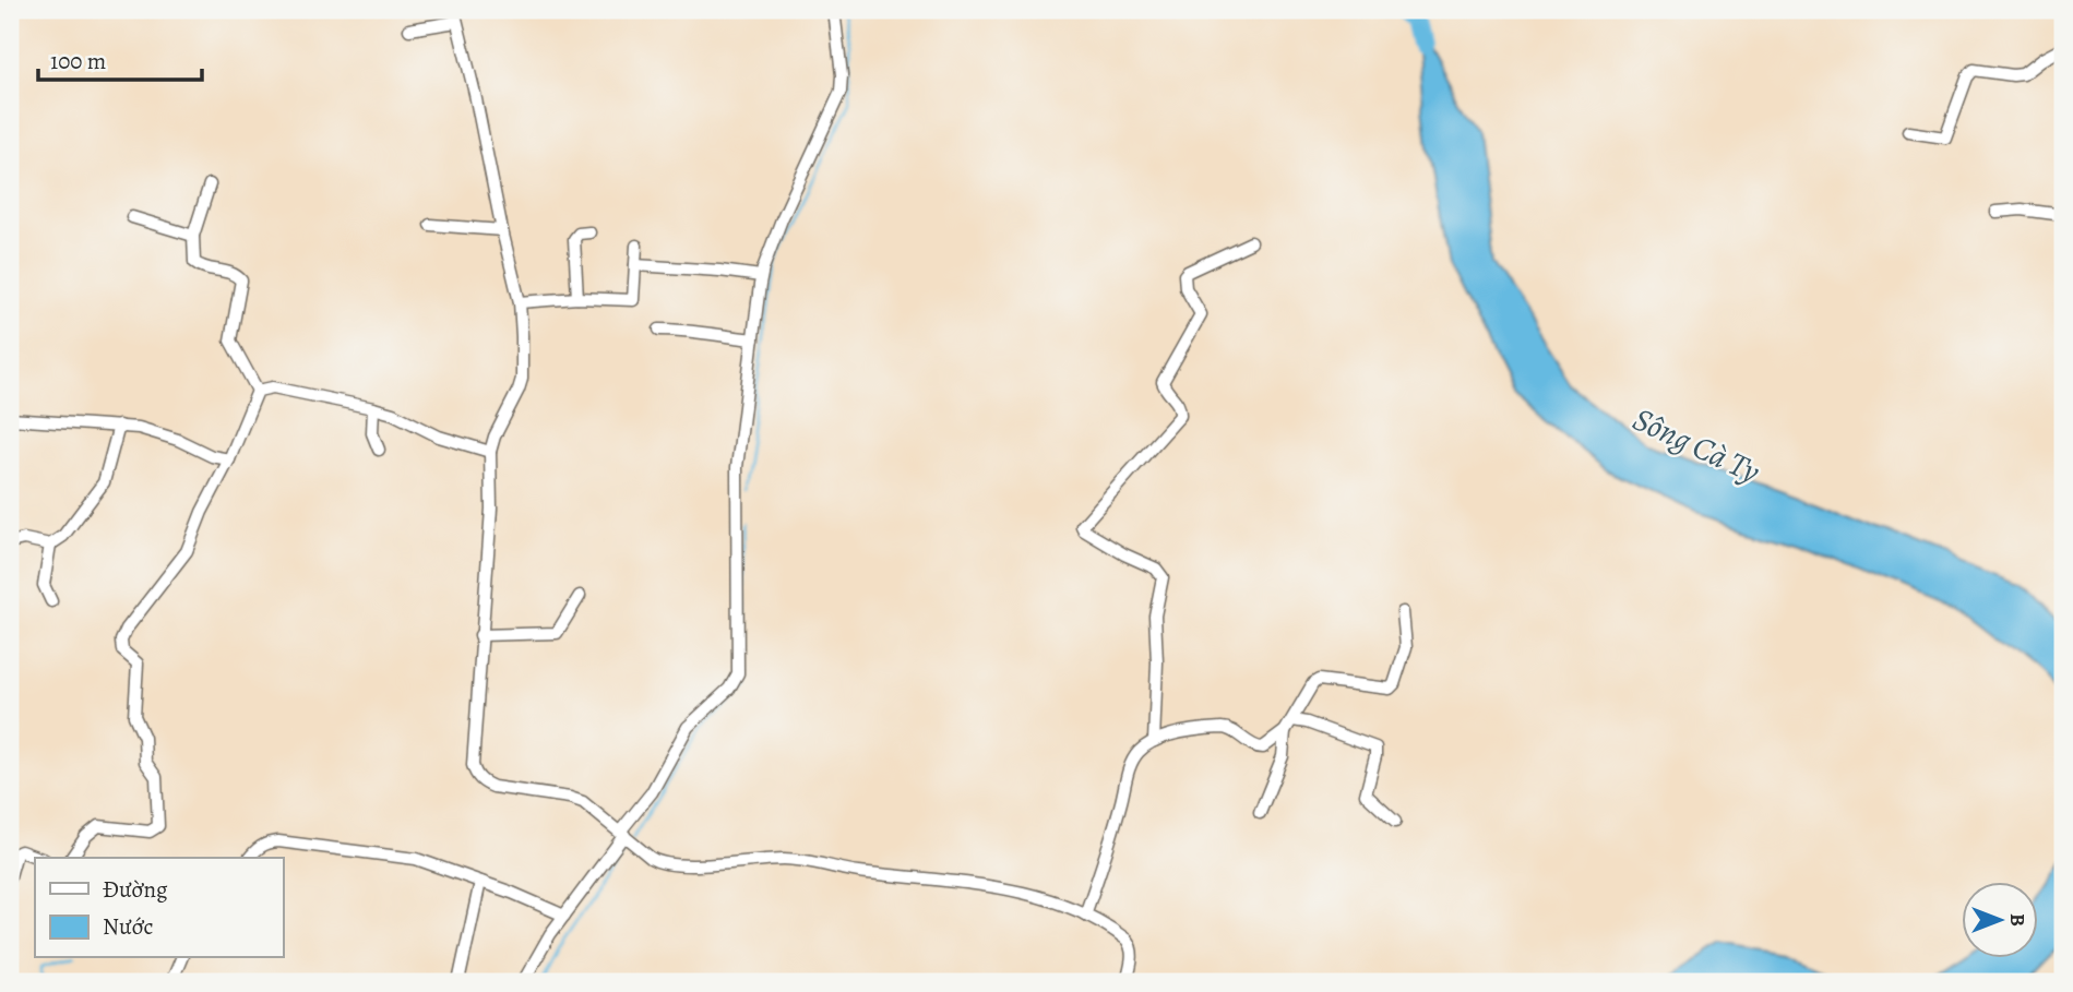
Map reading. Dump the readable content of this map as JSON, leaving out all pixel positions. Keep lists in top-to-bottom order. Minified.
{"water":["Sông Cà Ty"],"legend":["Đường","Nước"],"scale_bar":"100 m","north":"right"}
